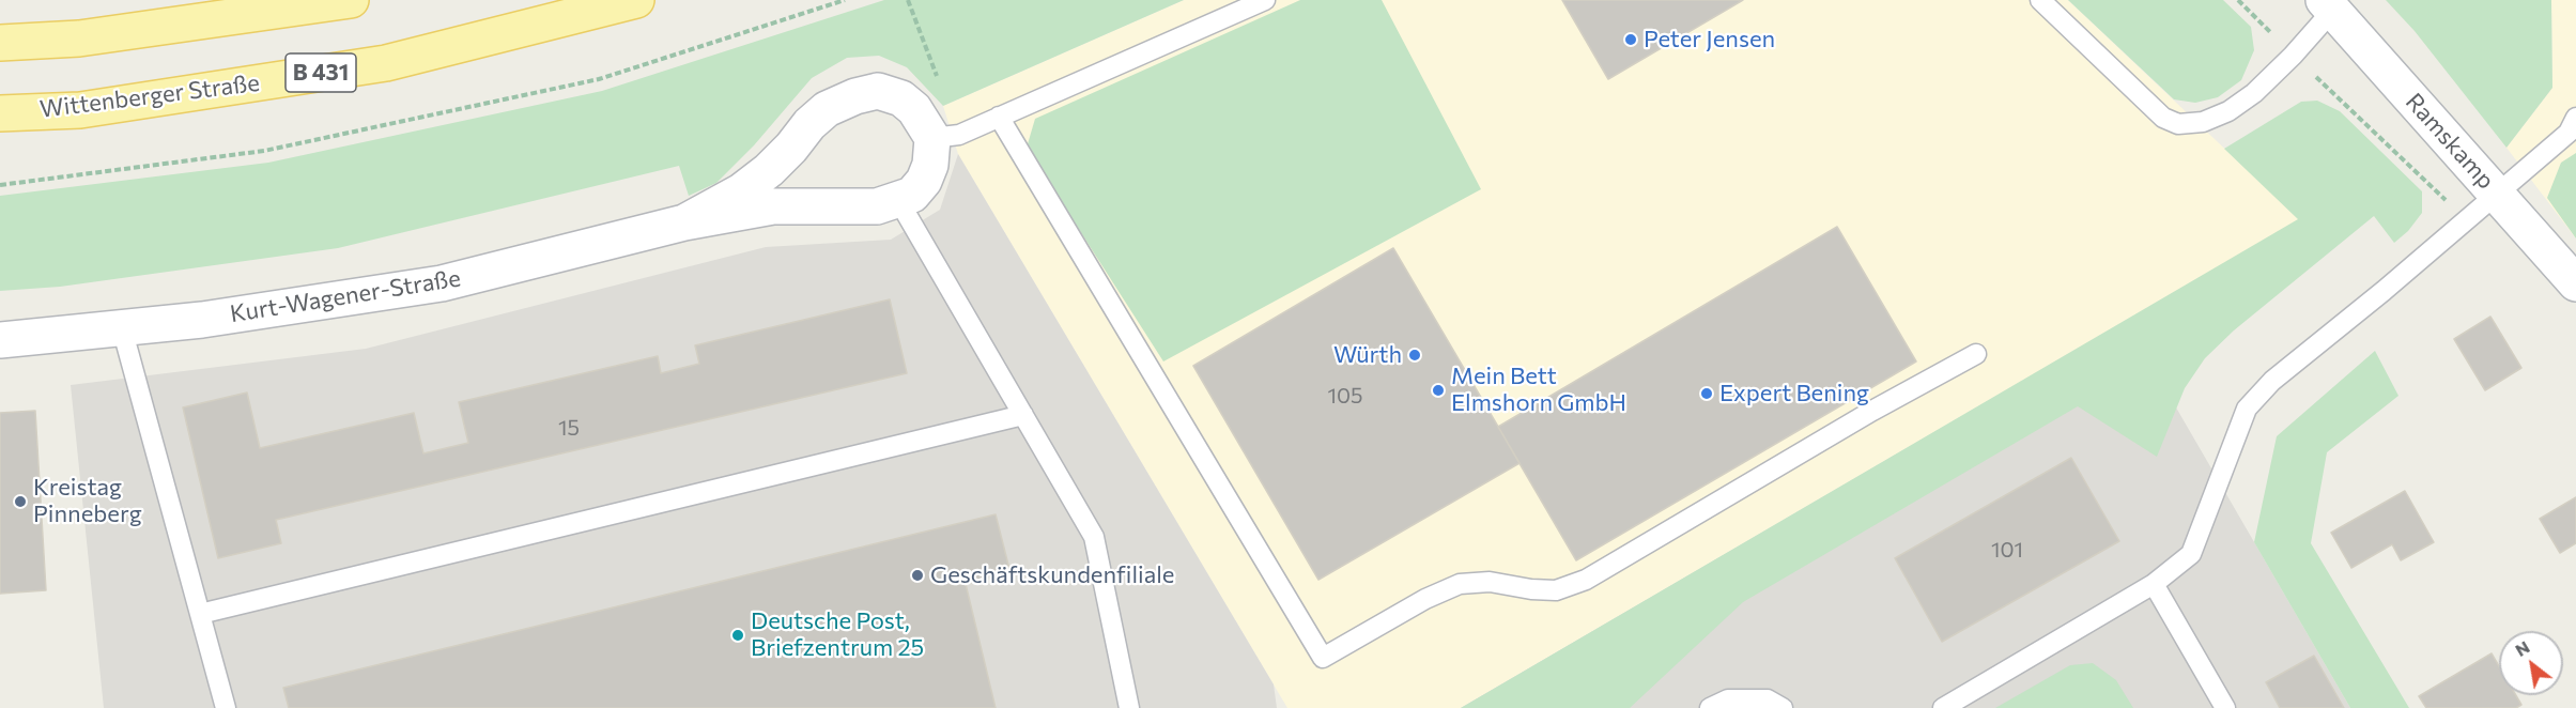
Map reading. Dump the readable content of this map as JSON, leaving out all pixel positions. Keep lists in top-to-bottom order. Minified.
{"streets":{"main road":["B 431","Wittenberger Straße"],"street":["Ramskamp","Kurt-Wagener-Straße"]},"places":["Peter Jensen","Würth","Mein Bett Elmshorn GmbH","Expert Bening","Kreistag Pinneberg","Geschäftskundenfiliale","Deutsche Post, Briefzentrum 25"],"house_numbers":["105","15","101"],"north":"top left"}
